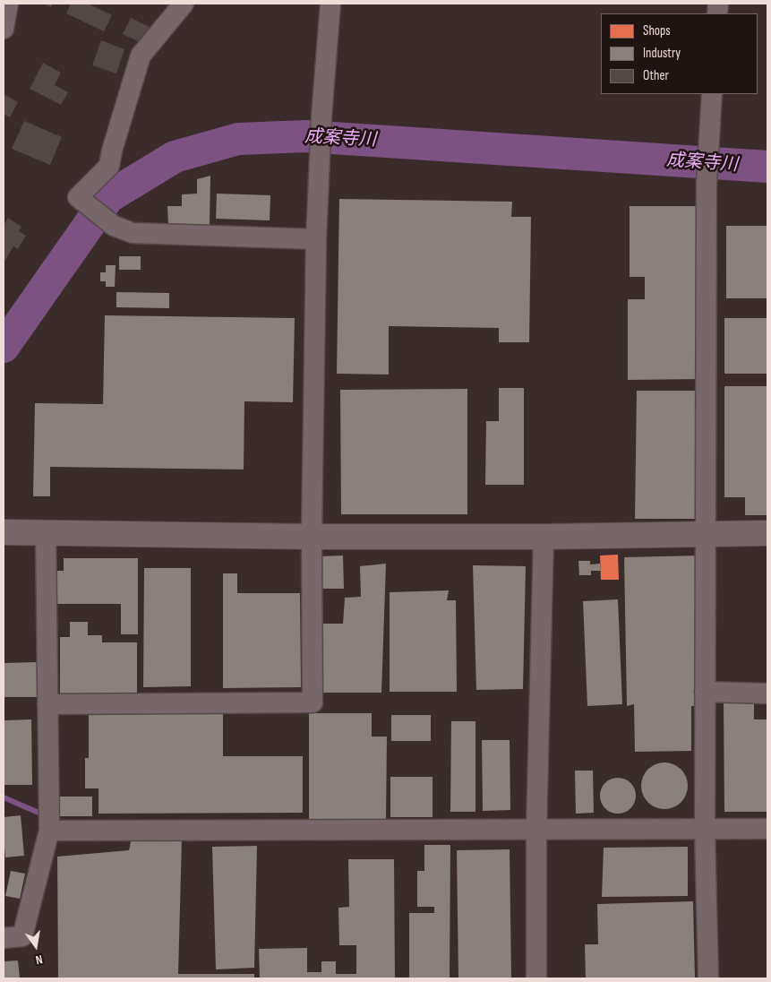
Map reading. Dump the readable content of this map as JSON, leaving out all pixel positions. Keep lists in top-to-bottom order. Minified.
{"water":["成案寺川"],"legend":["Shops","Industry","Other"],"north":"bottom"}
